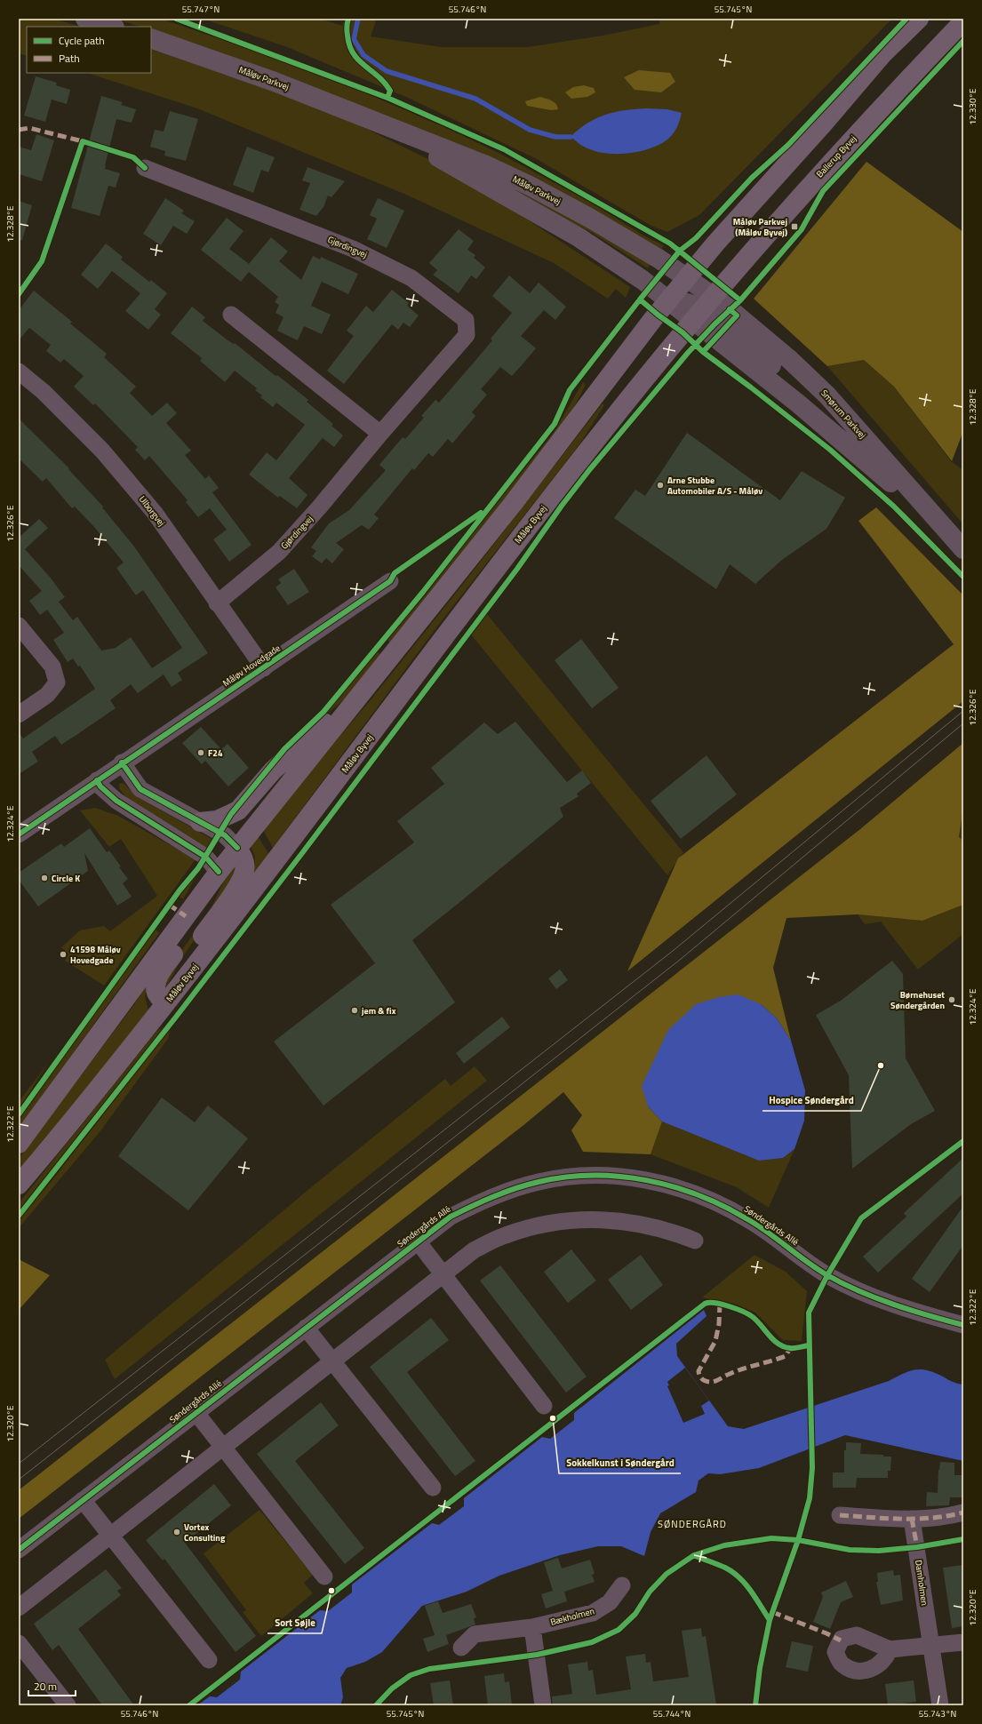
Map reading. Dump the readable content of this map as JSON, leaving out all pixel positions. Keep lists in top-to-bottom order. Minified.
{"streets":{"main road":["Ballerup Byvej","Måløv Byvej"],"street":["Måløv Parkvej","Gjørdingvej","Smørum Parkvej","Ulborgvej","Måløv Hovedgade","Søndergårds Allé","Damholmen","Bækholmen"]},"crossings":[["Måløv Parkvej","Ballerup Byvej"],["Måløv Parkvej","Smørum Parkvej"],["Måløv Parkvej","Måløv Byvej"],["Ballerup Byvej","Smørum Parkvej"],["Ballerup Byvej","Måløv Byvej"],["Gjørdingvej","Ulborgvej"],["Smørum Parkvej","Måløv Byvej"],["Ulborgvej","Måløv Hovedgade"]],"districts":["SØNDERGÅRD"],"places":{"transit":["Måløv Parkvej (Måløv Byvej)"],"other":["Arne Stubbe Automobiler A/S - Måløv","F24","Circle K","41598 Måløv Hovedgade","Børnehuset Søndergården","jem & fix","Hospice Søndergård","Sokkelkunst i Søndergård","Vortex Consulting","Sort Søjle"]},"legend":["Cycle path","Path"],"scale_bar":"20 m","coordinates":["55.747°N","55.746°N","55.745°N","12.330°E","12.328°E","12.326°E","12.324°E","12.322°E","12.320°E","55.744°N","55.743°N"]}
